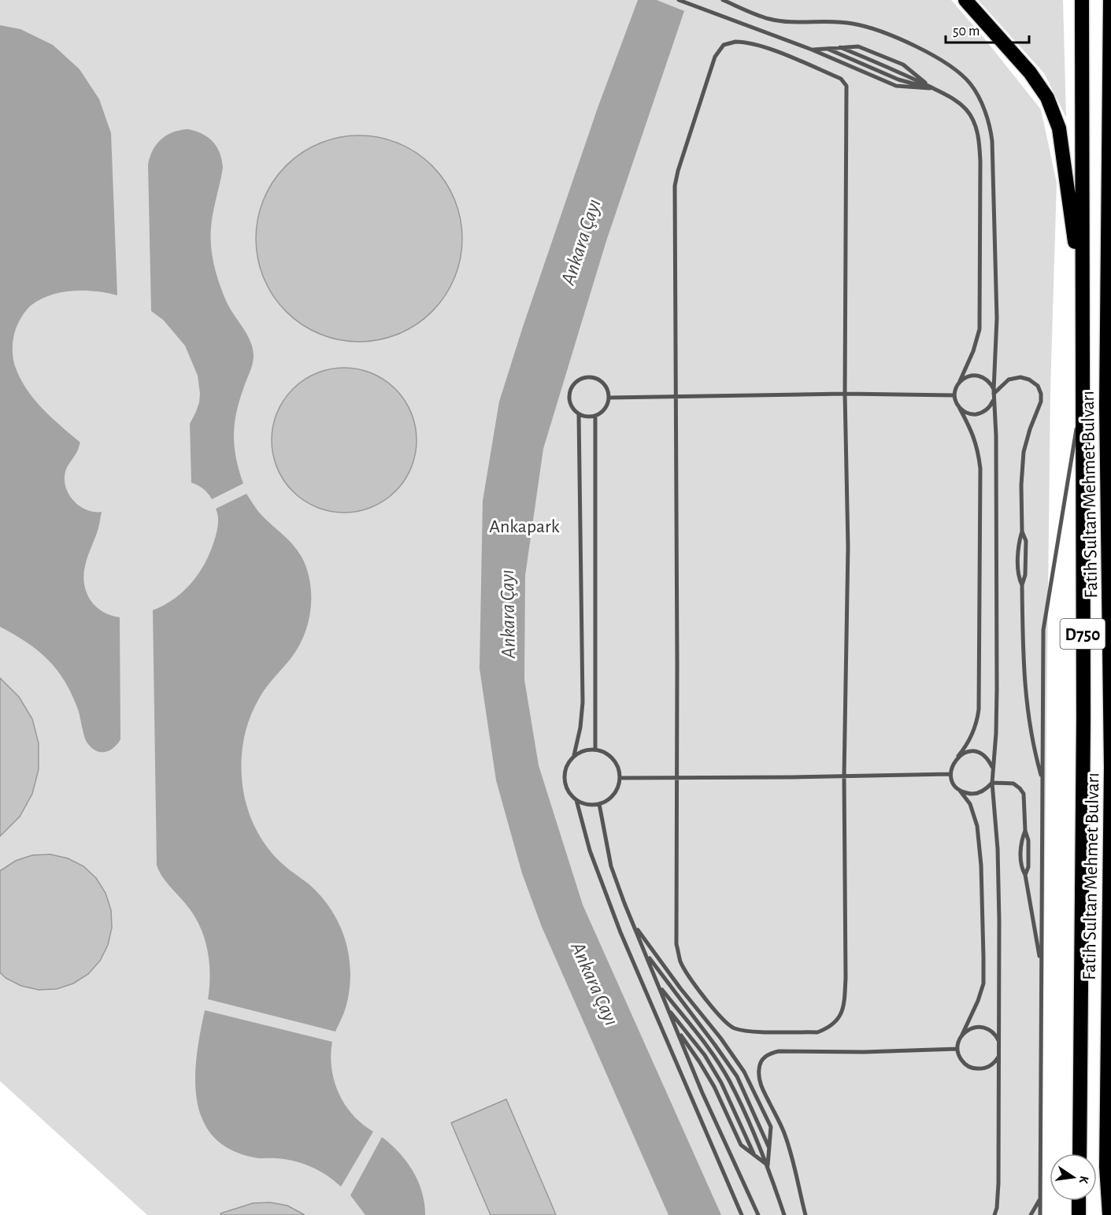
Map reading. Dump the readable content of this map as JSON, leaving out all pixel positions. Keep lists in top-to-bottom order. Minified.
{"streets":{"highway":["Fatih Sultan Mehmet Bulvarı","D750"]},"water":["Ankara Çayı"],"parks":["Ankapark"],"scale_bar":"50 m","north":"right"}
